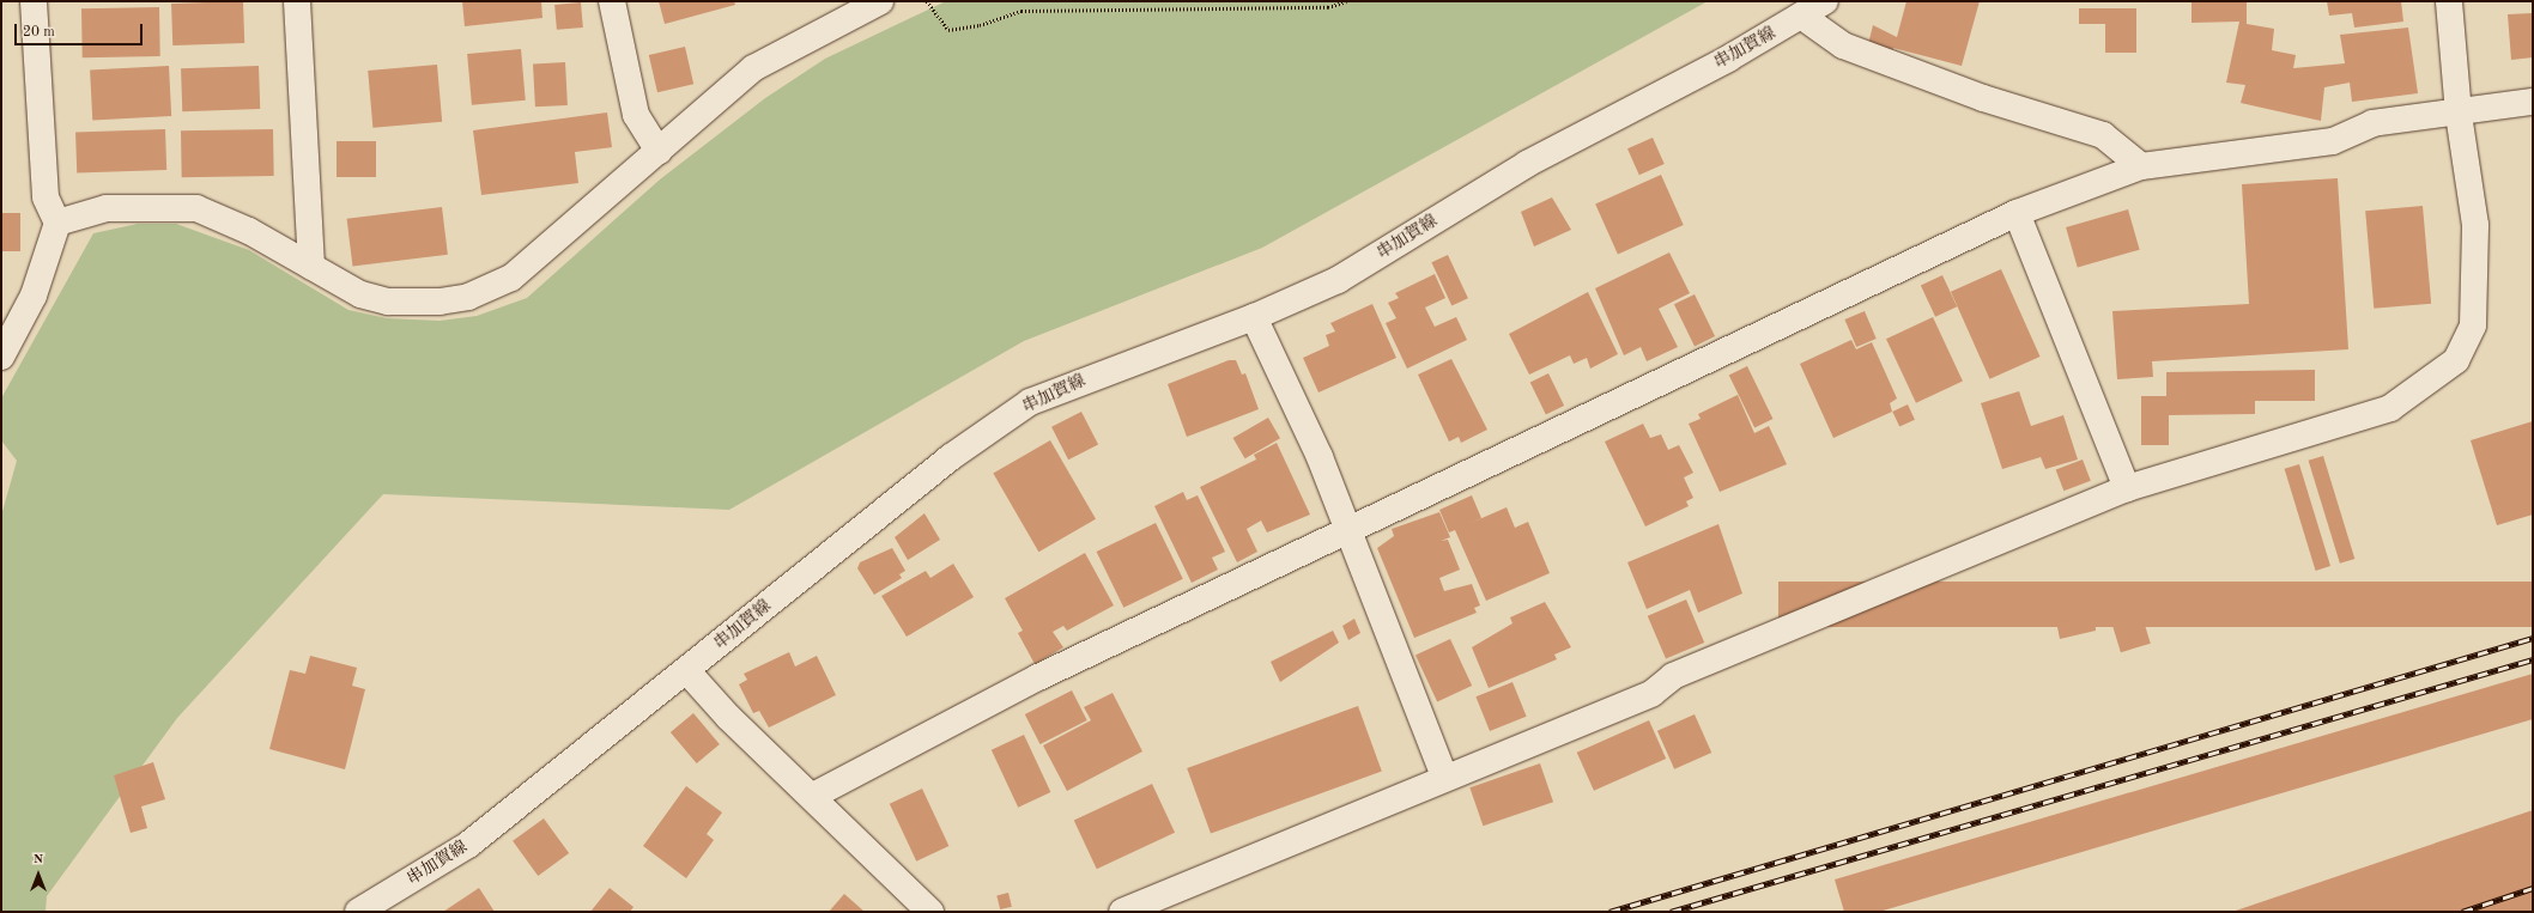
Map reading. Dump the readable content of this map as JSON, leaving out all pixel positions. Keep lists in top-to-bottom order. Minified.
{"streets":{"street":["串加賀線"]},"scale_bar":"20 m","north":"top"}
